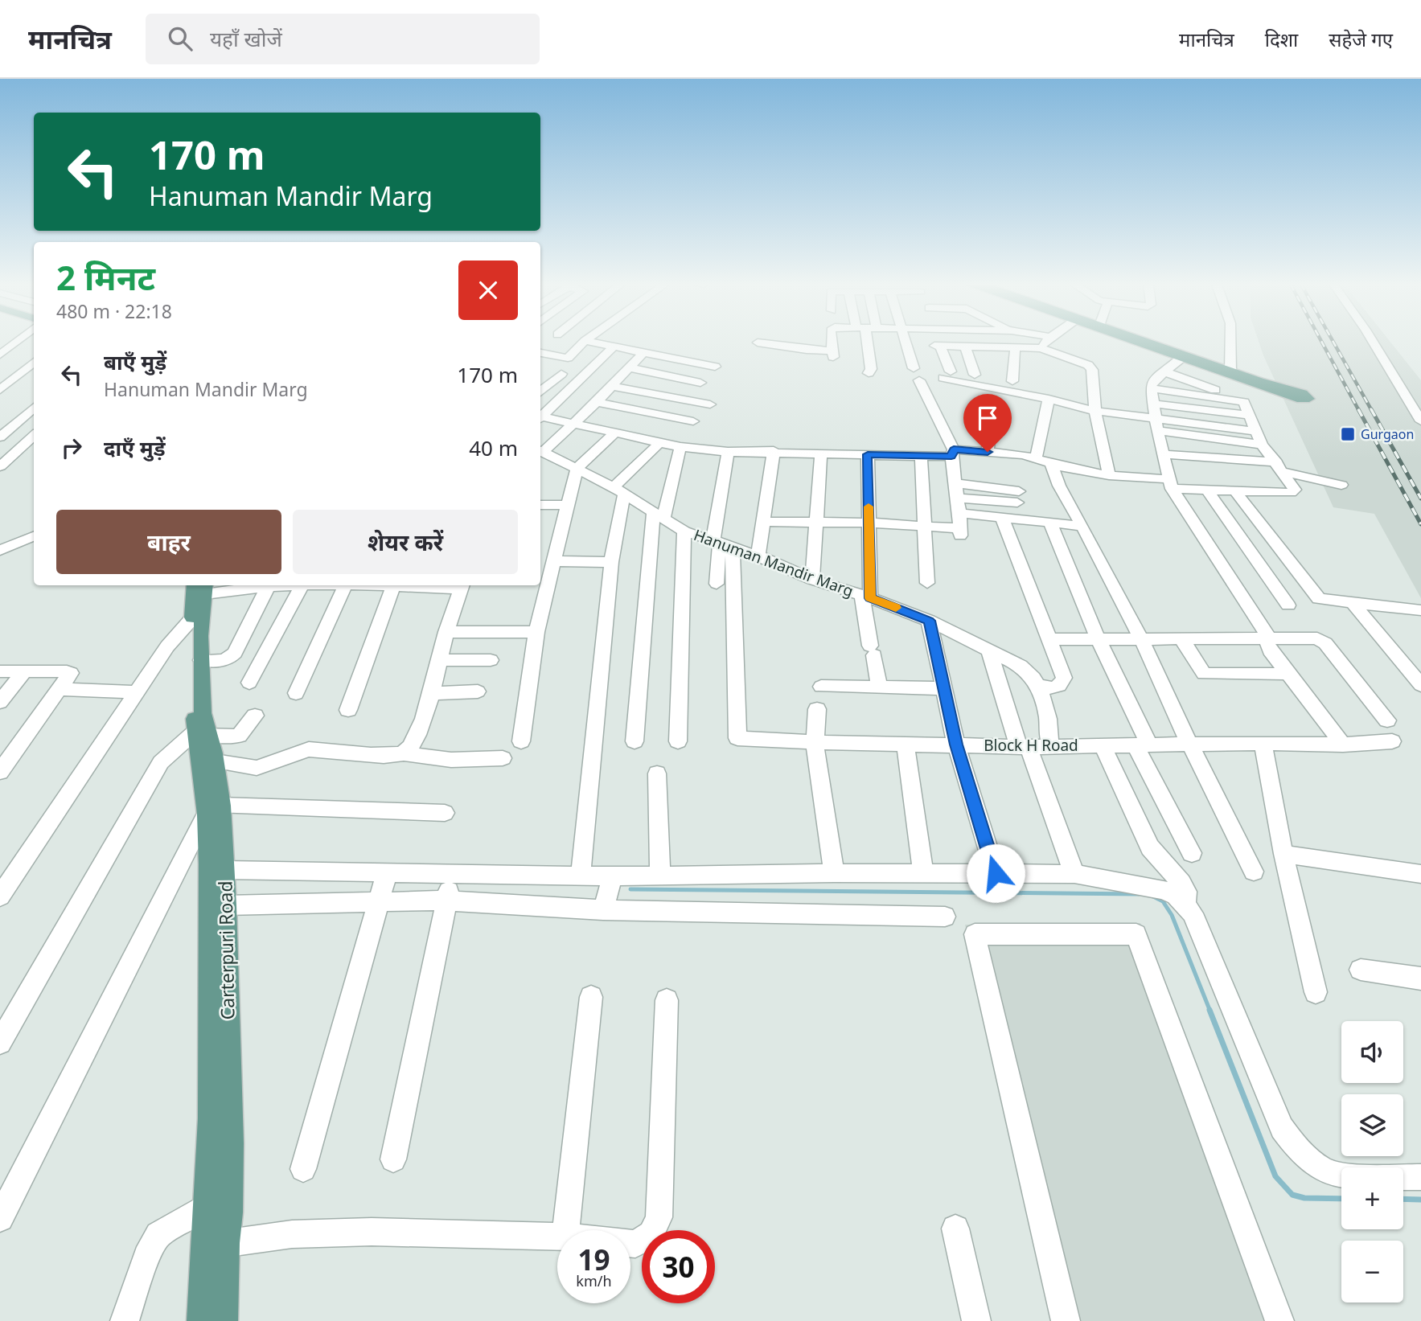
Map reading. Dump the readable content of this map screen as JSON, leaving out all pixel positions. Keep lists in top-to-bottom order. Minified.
{"streets":{"main road":["Carterpuri Road"],"street":["Hanuman Mandir Marg","Block H Road"]},"crossings":[["Hanuman Mandir Marg","Block H Road"]],"places":{"transit":["Gurgaon"]},"page":{"header":"मानचित्र","search":"यहाँ खोजें","nav":["मानचित्र","दिशा","सहेजे गए"],"turn":["170 m","Hanuman Mandir Marg"],"heading":["2 मिनट","480 m · 22:18"],"list":[{"name":"बाएँ मुड़ें","note":"Hanuman Mandir Marg","value":"170 m"},{"name":"दाएँ मुड़ें","value":"40 m"}],"buttons":["बाहर","शेयर करें"],"map_buttons":["+","−"],"speed":"19 km/h","limit":"30"}}
